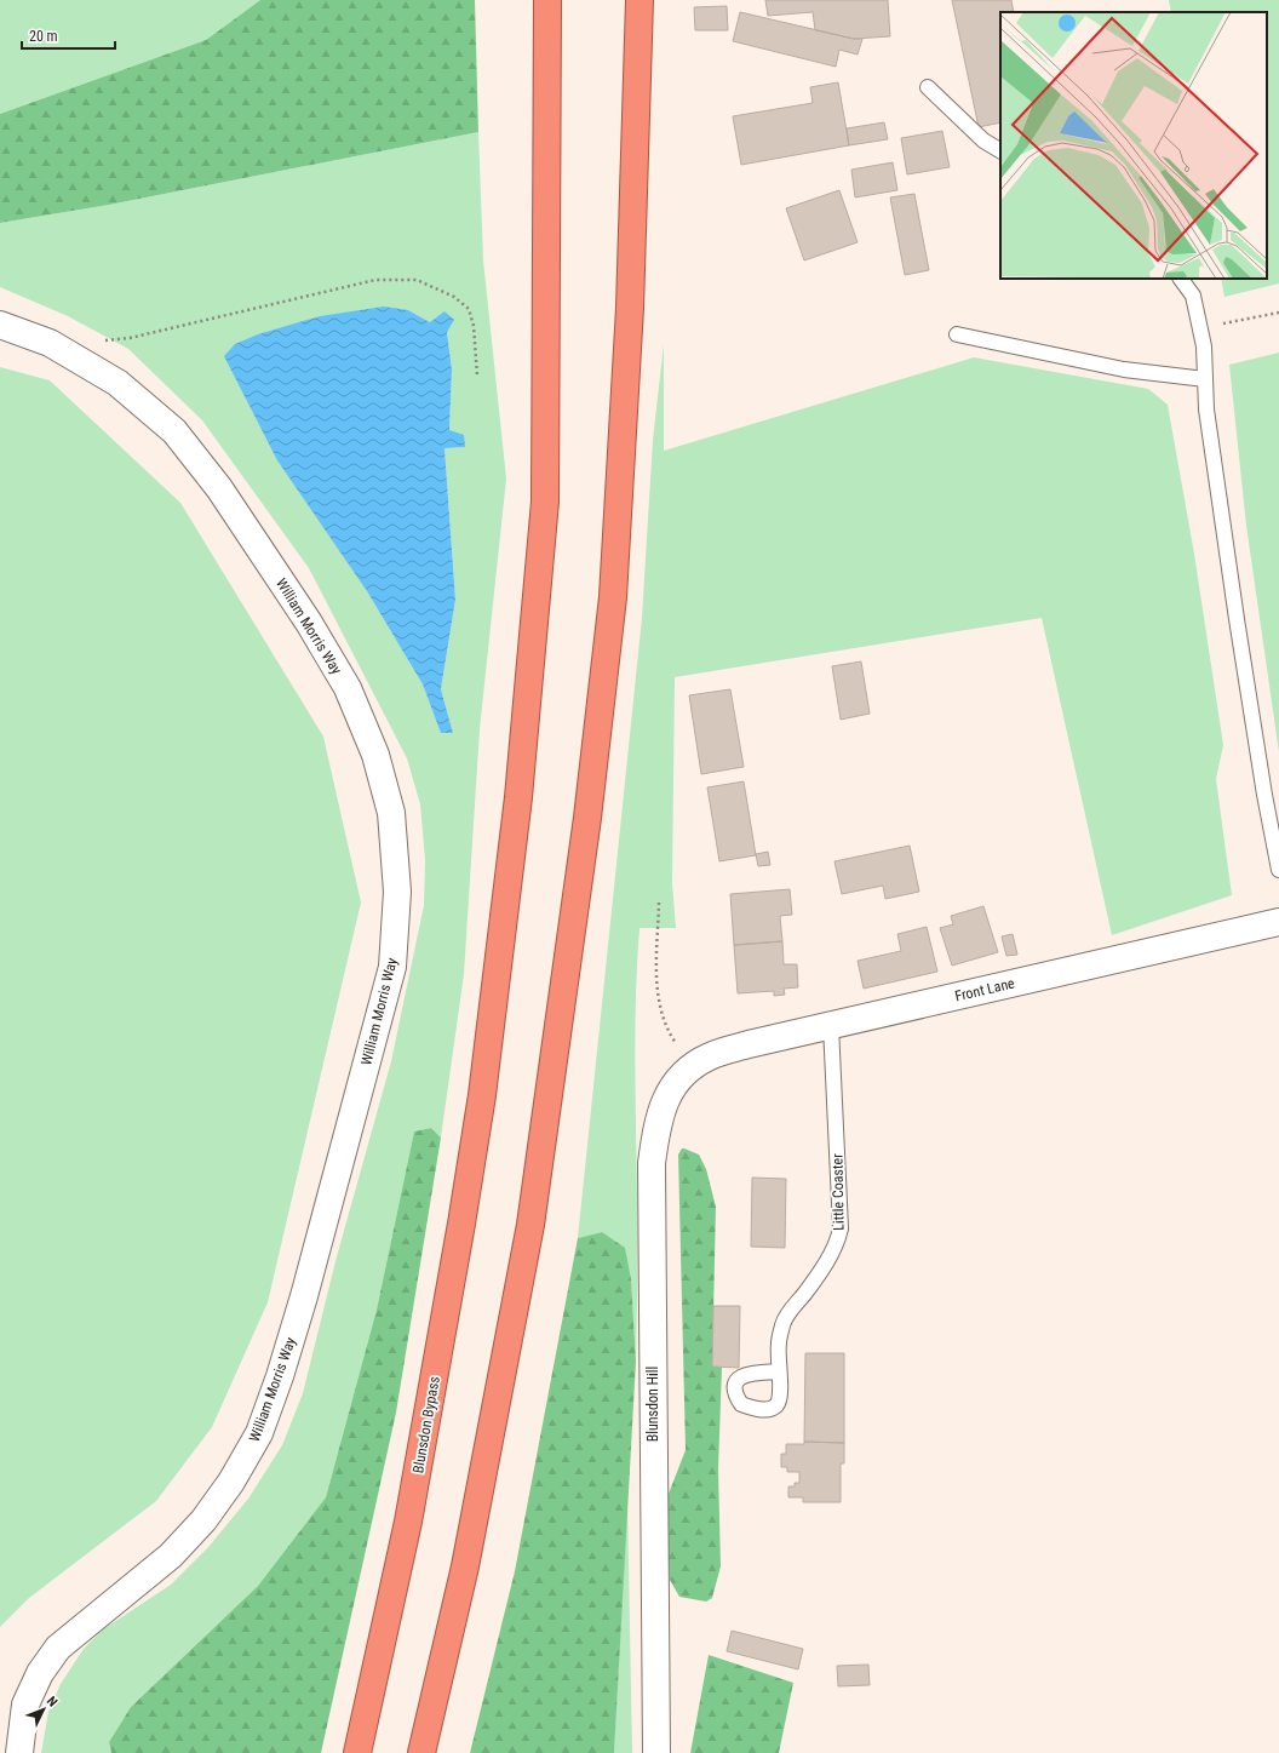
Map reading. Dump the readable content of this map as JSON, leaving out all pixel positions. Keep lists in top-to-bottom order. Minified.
{"streets":{"highway":["Blunsdon Bypass"],"street":["William Morris Way","Front Lane","Blunsdon Hill"],"lane":["Little Coaster"]},"crossings":[["Front Lane","Little Coaster"],["Front Lane","Blunsdon Hill"]],"scale_bar":"20 m","north":"top right"}
